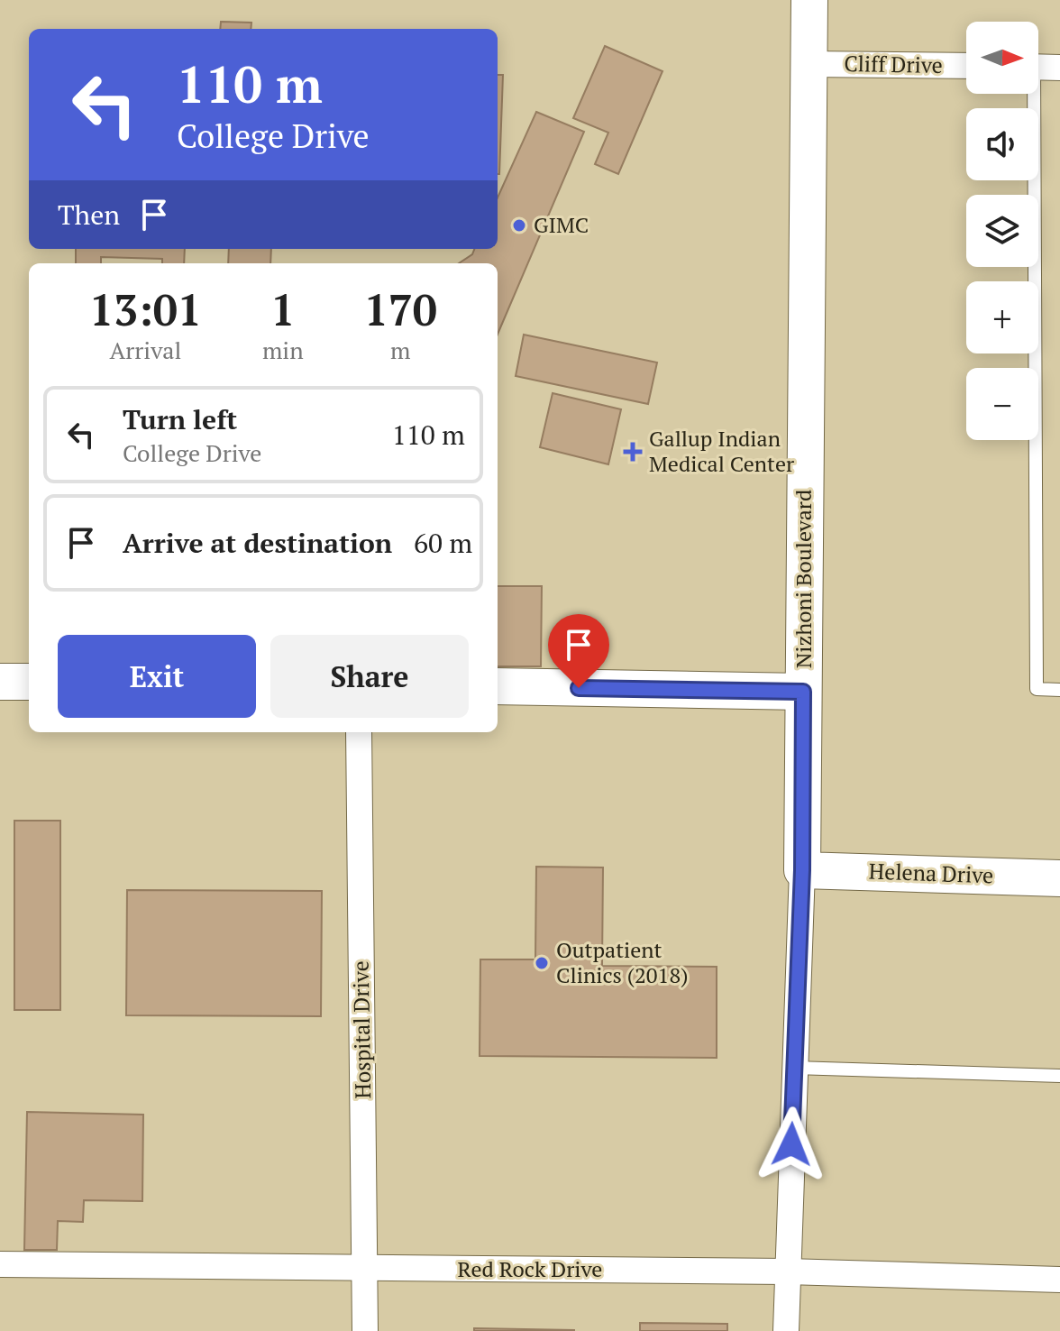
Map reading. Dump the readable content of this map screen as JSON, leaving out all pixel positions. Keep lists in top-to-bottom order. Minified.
{"streets":{"main road":["Nizhoni Boulevard","Helena Drive"],"street":["Cliff Drive","Hospital Drive","Red Rock Drive"]},"crossings":[["Cliff Drive","Nizhoni Boulevard"],["Nizhoni Boulevard","Helena Drive"],["Nizhoni Boulevard","Red Rock Drive"],["Hospital Drive","Red Rock Drive"]],"places":{"other":["GIMC","Outpatient Clinics (2018)"],"health":["Gallup Indian Medical Center"]},"north":"right","page":{"map_buttons":["+","−"],"turn":["110 m","College Drive"],"then":"Then","eta":["13:01","Arrival","1","min","170","m"],"list":[{"name":"Turn left","note":"College Drive","value":"110 m"},{"name":"Arrive at destination","value":"60 m"}],"buttons":["Exit","Share"]}}
